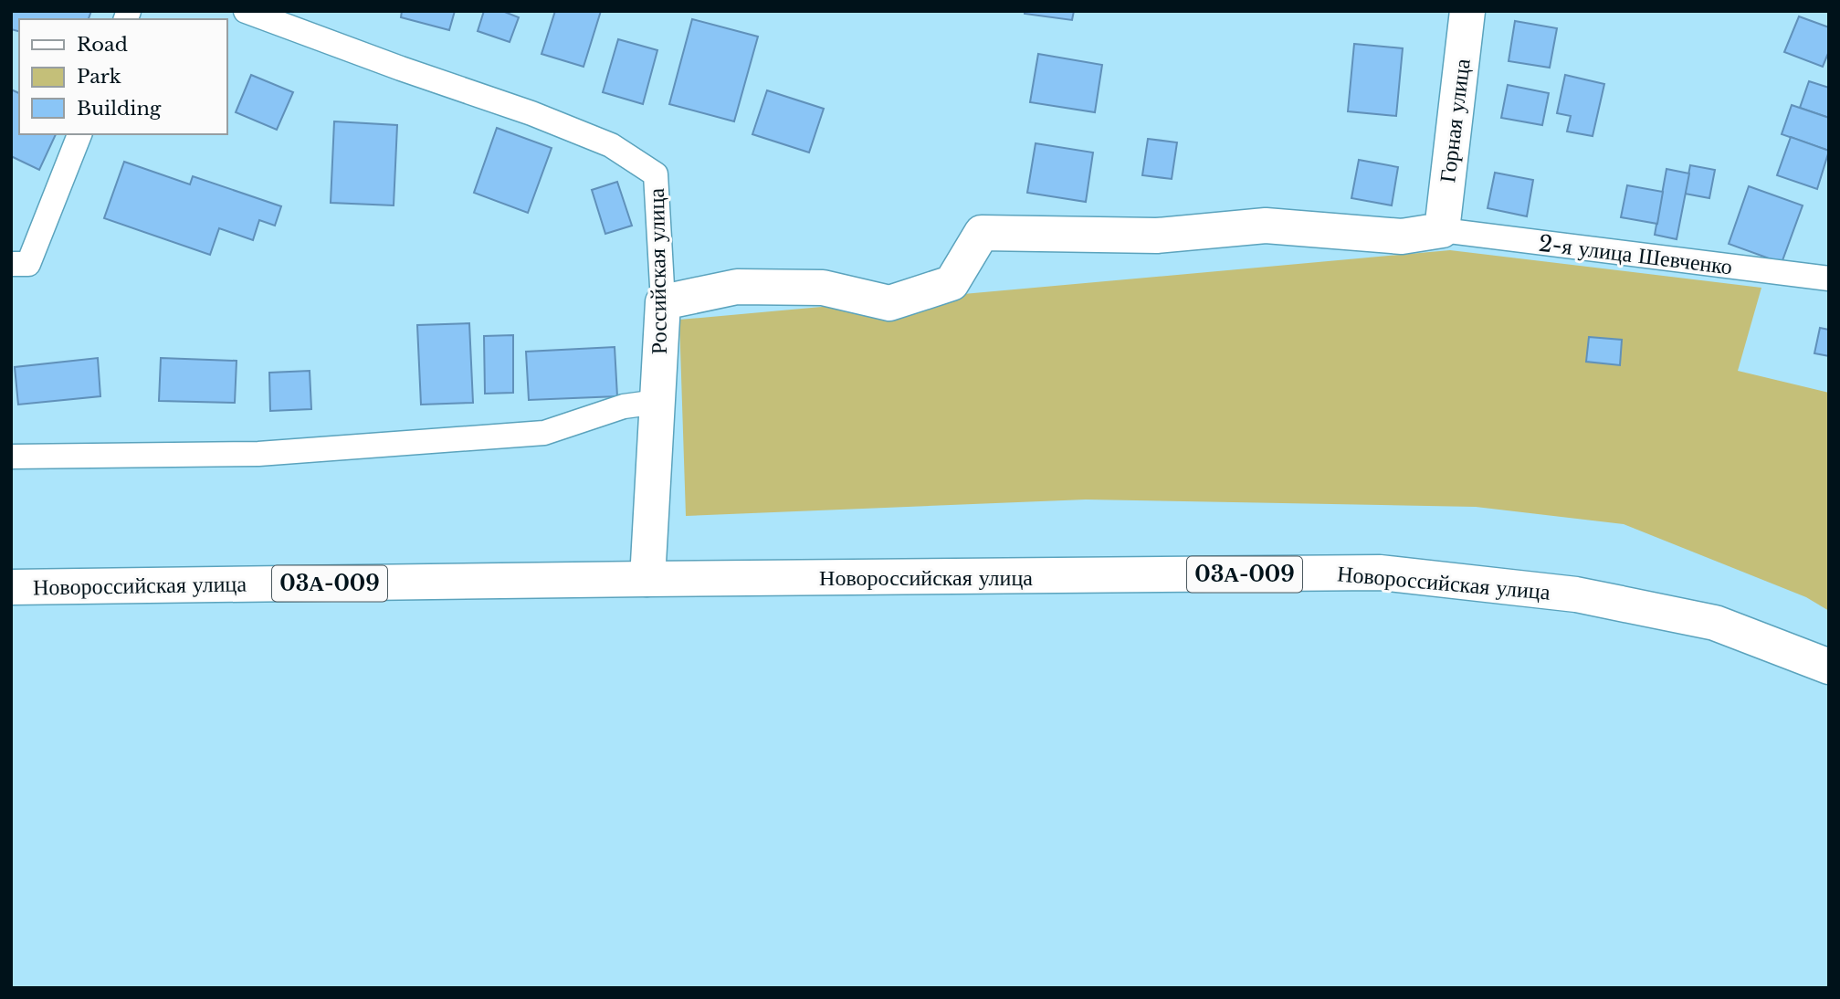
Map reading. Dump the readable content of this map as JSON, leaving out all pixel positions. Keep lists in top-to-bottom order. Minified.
{"streets":{"main road":["Горная улица","Российская улица","03А-009","Новороссийская улица"],"street":["2-я улица Шевченко"]},"crossings":[["Горная улица","2-я улица Шевченко"],["Российская улица","Новороссийская улица"]],"legend":["Road","Park","Building"]}
